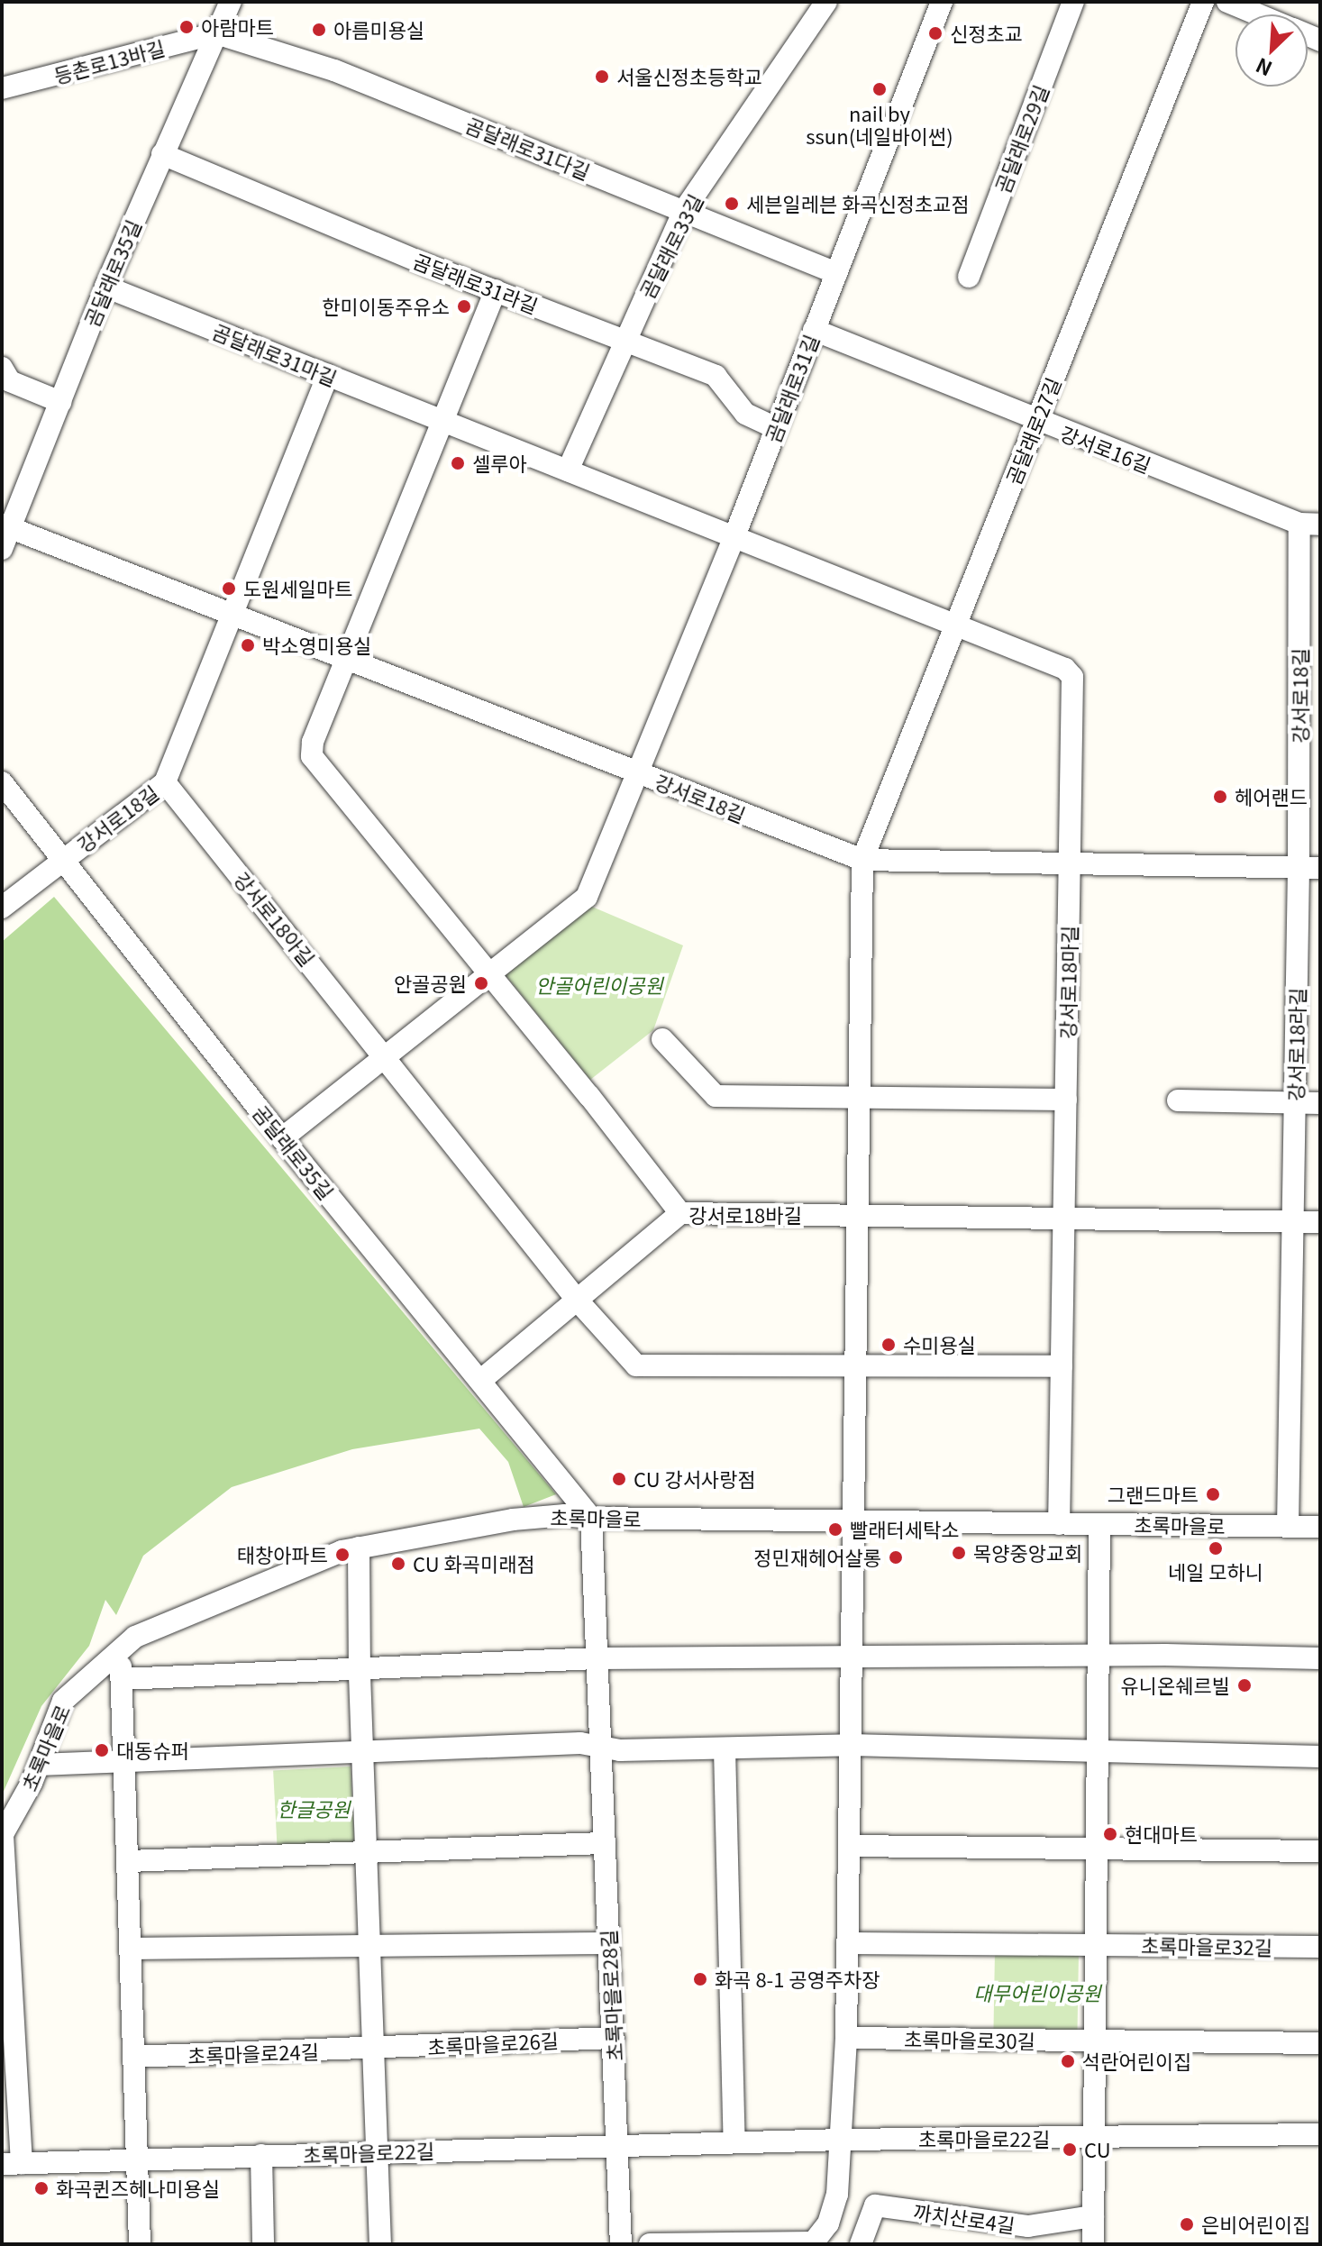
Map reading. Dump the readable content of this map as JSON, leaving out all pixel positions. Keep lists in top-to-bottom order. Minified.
{"streets":{"street":["등촌로13바길","곰달래로29길","곰달래로31다길","곰달래로33길","곰달래로35길","곰달래로31라길","곰달래로31마길","곰달래로31길","곰달래로27길","강서로16길","강서로18길","강서로18아길","강서로18마길","강서로18라길","강서로18바길","초록마을로","초록마을로32길","초록마을로28길","초록마을로30길","초록마을로26길","초록마을로24길","초록마을로22길","까치산로4길"]},"crossings":[["등촌로13바길","곰달래로31다길"],["등촌로13바길","곰달래로35길"],["곰달래로31다길","곰달래로33길"],["곰달래로31다길","곰달래로35길"],["곰달래로31다길","곰달래로31길"],["곰달래로33길","곰달래로31라길"],["곰달래로33길","곰달래로31마길"],["곰달래로35길","곰달래로31라길"],["곰달래로35길","곰달래로31마길"],["곰달래로35길","강서로18길"],["곰달래로35길","강서로18바길"],["곰달래로35길","초록마을로"],["곰달래로35길","초록마을로28길"],["곰달래로31라길","곰달래로31길"],["곰달래로31마길","곰달래로31길"],["곰달래로31마길","강서로18길"],["곰달래로31길","강서로16길"],["곰달래로31길","강서로18길"],["곰달래로27길","강서로16길"],["곰달래로27길","강서로18길"],["강서로16길","강서로18길"],["강서로18길","강서로18아길"],["강서로18길","강서로18마길"],["강서로18길","강서로18라길"],["강서로18아길","강서로18바길"],["강서로18마길","초록마을로"],["강서로18라길","초록마을로"],["초록마을로","초록마을로28길"],["초록마을로","초록마을로22길"],["초록마을로28길","초록마을로26길"],["초록마을로28길","초록마을로22길"],["초록마을로26길","초록마을로24길"]],"parks":["안골어린이공원","한글공원","대무어린이공원"],"places":["아람마트","아름미용실","신정초교","서울신정초등학교","nail by ssun(네일바이썬)","세븐일레븐 화곡신정초교점","한미이동주유소","셀루아","도원세일마트","박소영미용실","헤어랜드","안골공원","수미용실","CU 강서사랑점","그랜드마트","빨래터세탁소","네일 모하니","목양중앙교회","태창아파트","정민재헤어살롱","CU 화곡미래점","유니온쉐르빌","대동슈퍼","현대마트","화곡 8-1 공영주차장","석란어린이집","CU","화곡퀸즈헤나미용실","은비어린이집"],"north":"bottom left"}
